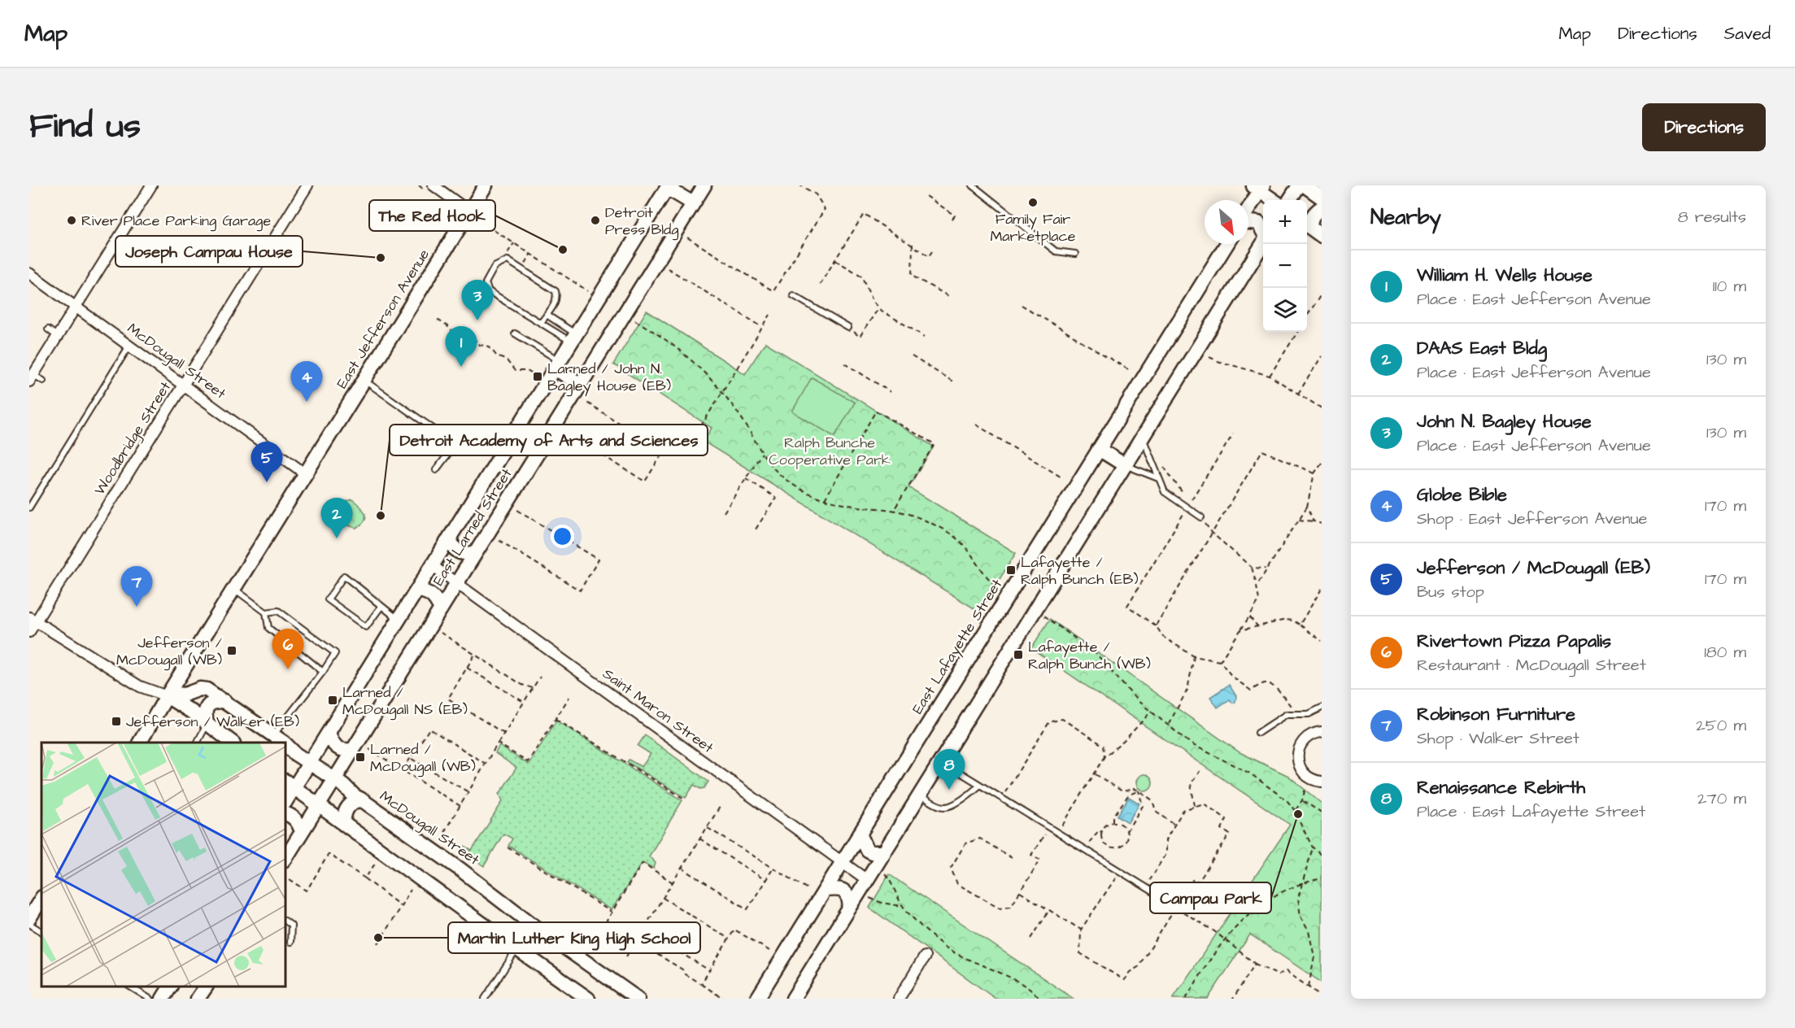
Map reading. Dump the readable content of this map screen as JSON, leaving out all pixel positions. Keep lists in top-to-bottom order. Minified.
{"streets":{"street":["East Jefferson Avenue","McDougall Street","Woodbridge Street","East Larned Street","East Lafayette Street","Saint Maron Street"]},"crossings":[["East Jefferson Avenue","McDougall Street"],["McDougall Street","Woodbridge Street"],["McDougall Street","East Larned Street"],["East Larned Street","Saint Maron Street"],["East Lafayette Street","Saint Maron Street"]],"parks":["Ralph Bunche Cooperative Park"],"places":{"other":["Family Fair Marketplace","River Place Parking Garage","Detroit Press Bldg","The Red Hook","Joseph Campau House","Detroit Academy of Arts and Sciences","Campau Park","Martin Luther King High School"],"transit":["Larned / John N. Bagley House (EB)","Lafayette / Ralph Bunch (EB)","Jefferson / McDougall (WB)","Lafayette / Ralph Bunch (WB)","Larned / McDougall NS (EB)","Jefferson / Walker (EB)","Larned / McDougall (WB)"]},"north":"bottom right","page":{"header":"Map","nav":["Map","Directions","Saved"],"title":"Find us","buttons":"Directions","heading":["Nearby","8 results"],"map_buttons":["+","−"],"list":[{"mark":"1","name":"William H. Wells House","note":"Place · East Jefferson Avenue","value":"110 m"},{"mark":"2","name":"DAAS East Bldg","note":"Place · East Jefferson Avenue","value":"130 m"},{"mark":"3","name":"John N. Bagley House","note":"Place · East Jefferson Avenue","value":"130 m"},{"mark":"4","name":"Globe Bible","note":"Shop · East Jefferson Avenue","value":"170 m"},{"mark":"5","name":"Jefferson / McDougall (EB)","note":"Bus stop","value":"170 m"},{"mark":"6","name":"Rivertown Pizza Papalis","note":"Restaurant · McDougall Street","value":"180 m"},{"mark":"7","name":"Robinson Furniture","note":"Shop · Walker Street","value":"250 m"},{"mark":"8","name":"Renaissance Rebirth","note":"Place · East Lafayette Street","value":"270 m"}],"pins":["3","1","4","5","2","7","6","8"]}}
